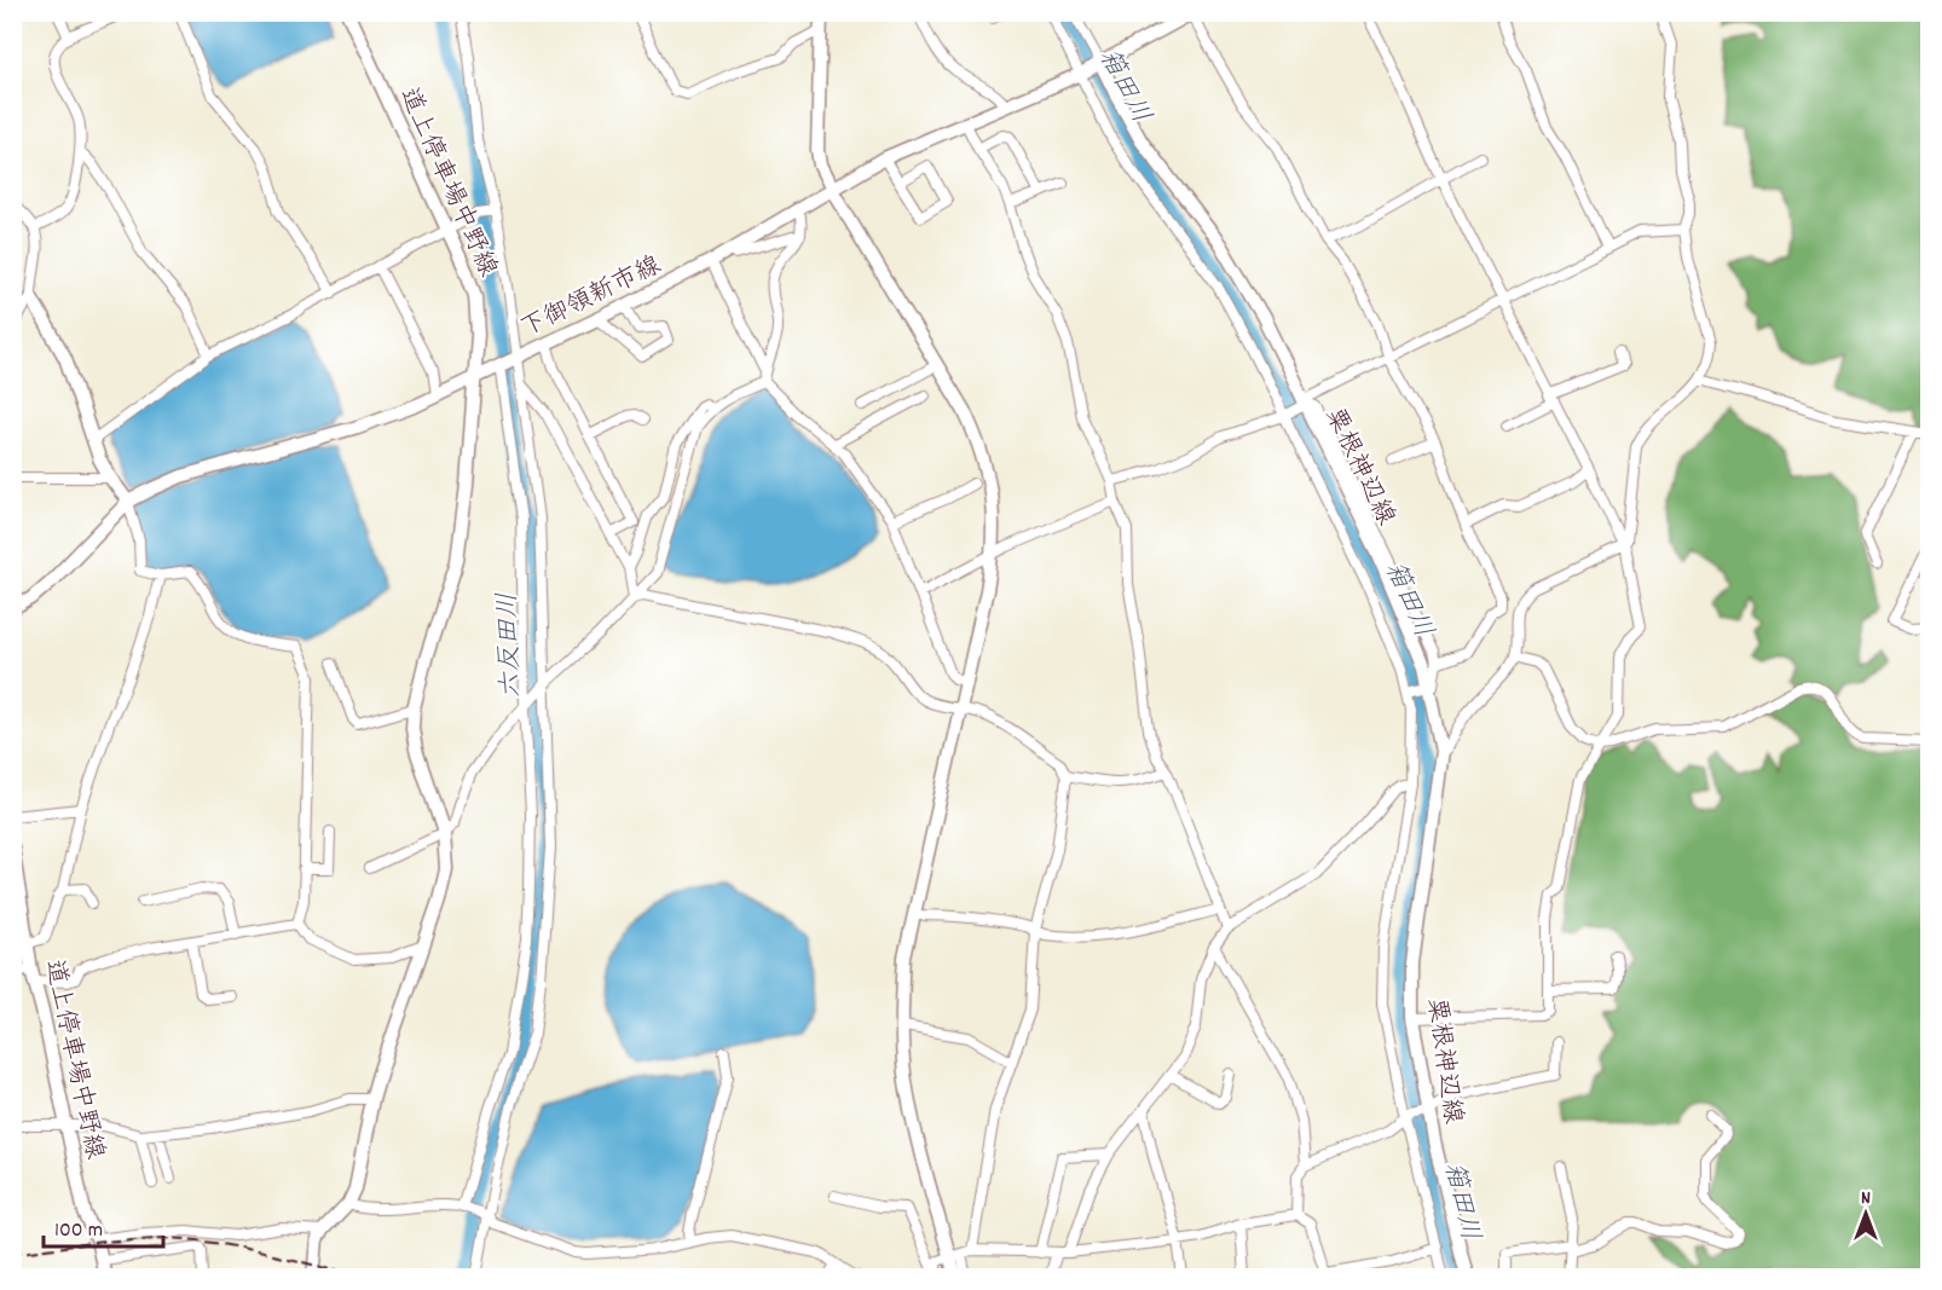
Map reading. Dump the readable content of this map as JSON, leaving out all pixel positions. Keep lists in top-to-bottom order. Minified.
{"streets":{"main road":["道上停車場中野線","下御領新市線","粟根神辺線"]},"crossings":[["道上停車場中野線","下御領新市線"],["下御領新市線","粟根神辺線"]],"water":["箱田川","六反田川"],"scale_bar":"100 m","north":"top"}
